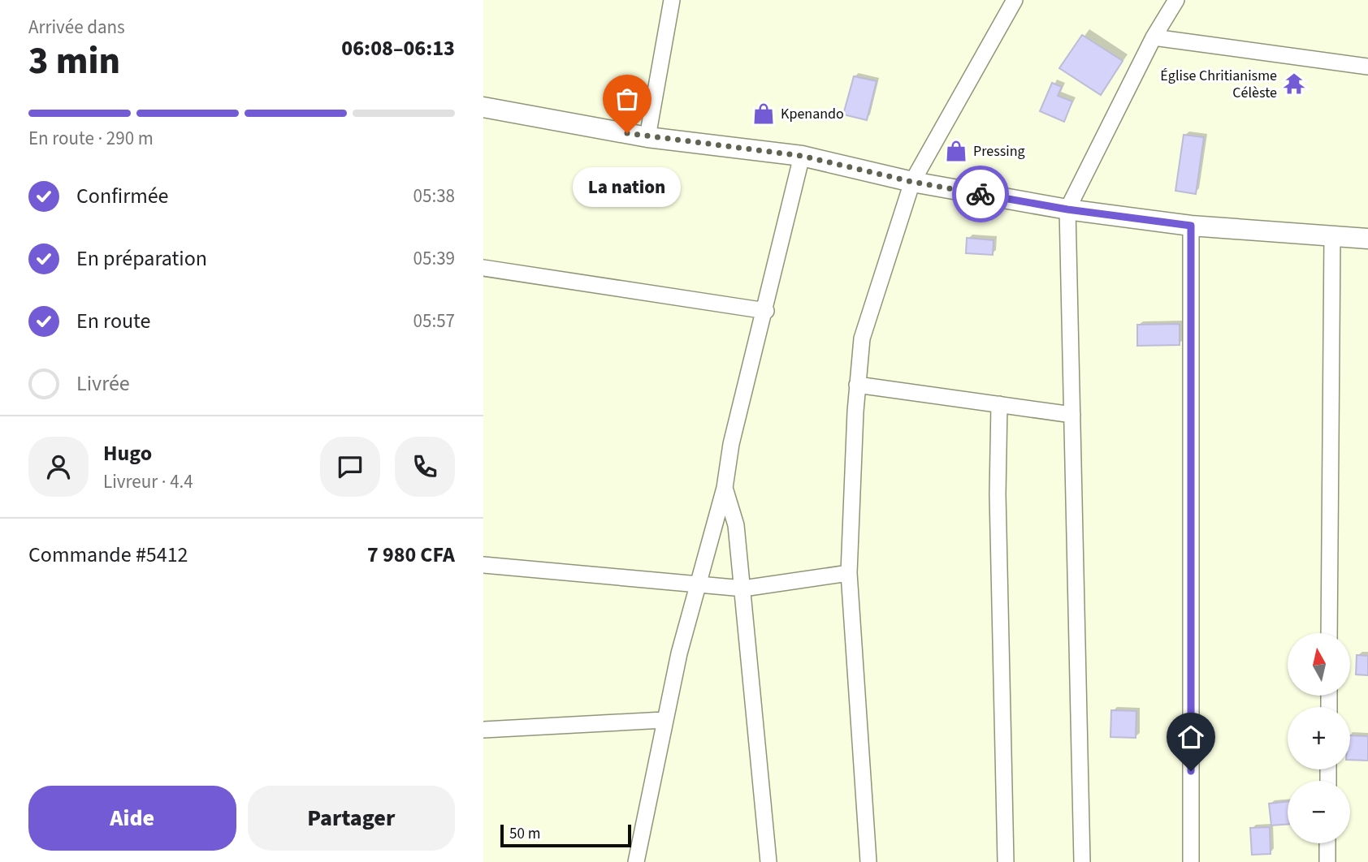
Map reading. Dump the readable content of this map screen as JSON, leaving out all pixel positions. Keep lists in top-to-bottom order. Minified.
{"places":{"temple":["Église Chritianisme Célèste"],"shop":["Kpenando","Pressing"],"other":["La nation"]},"scale_bar":"50 m","north":"top","page":{"heading":["3 min","Arrivée dans","06:08–06:13"],"panel":["Hugo","Livreur · 4.4","Commande #5412","7 980 CFA"],"bar":"En route · 290 m","list":[["Confirmée","05:38"],["En préparation","05:39"],["En route","05:57"],"Livrée"],"bubble":"La nation","map_buttons":["+","−"],"buttons":["Aide","Partager"],"scale":"50 m"}}
